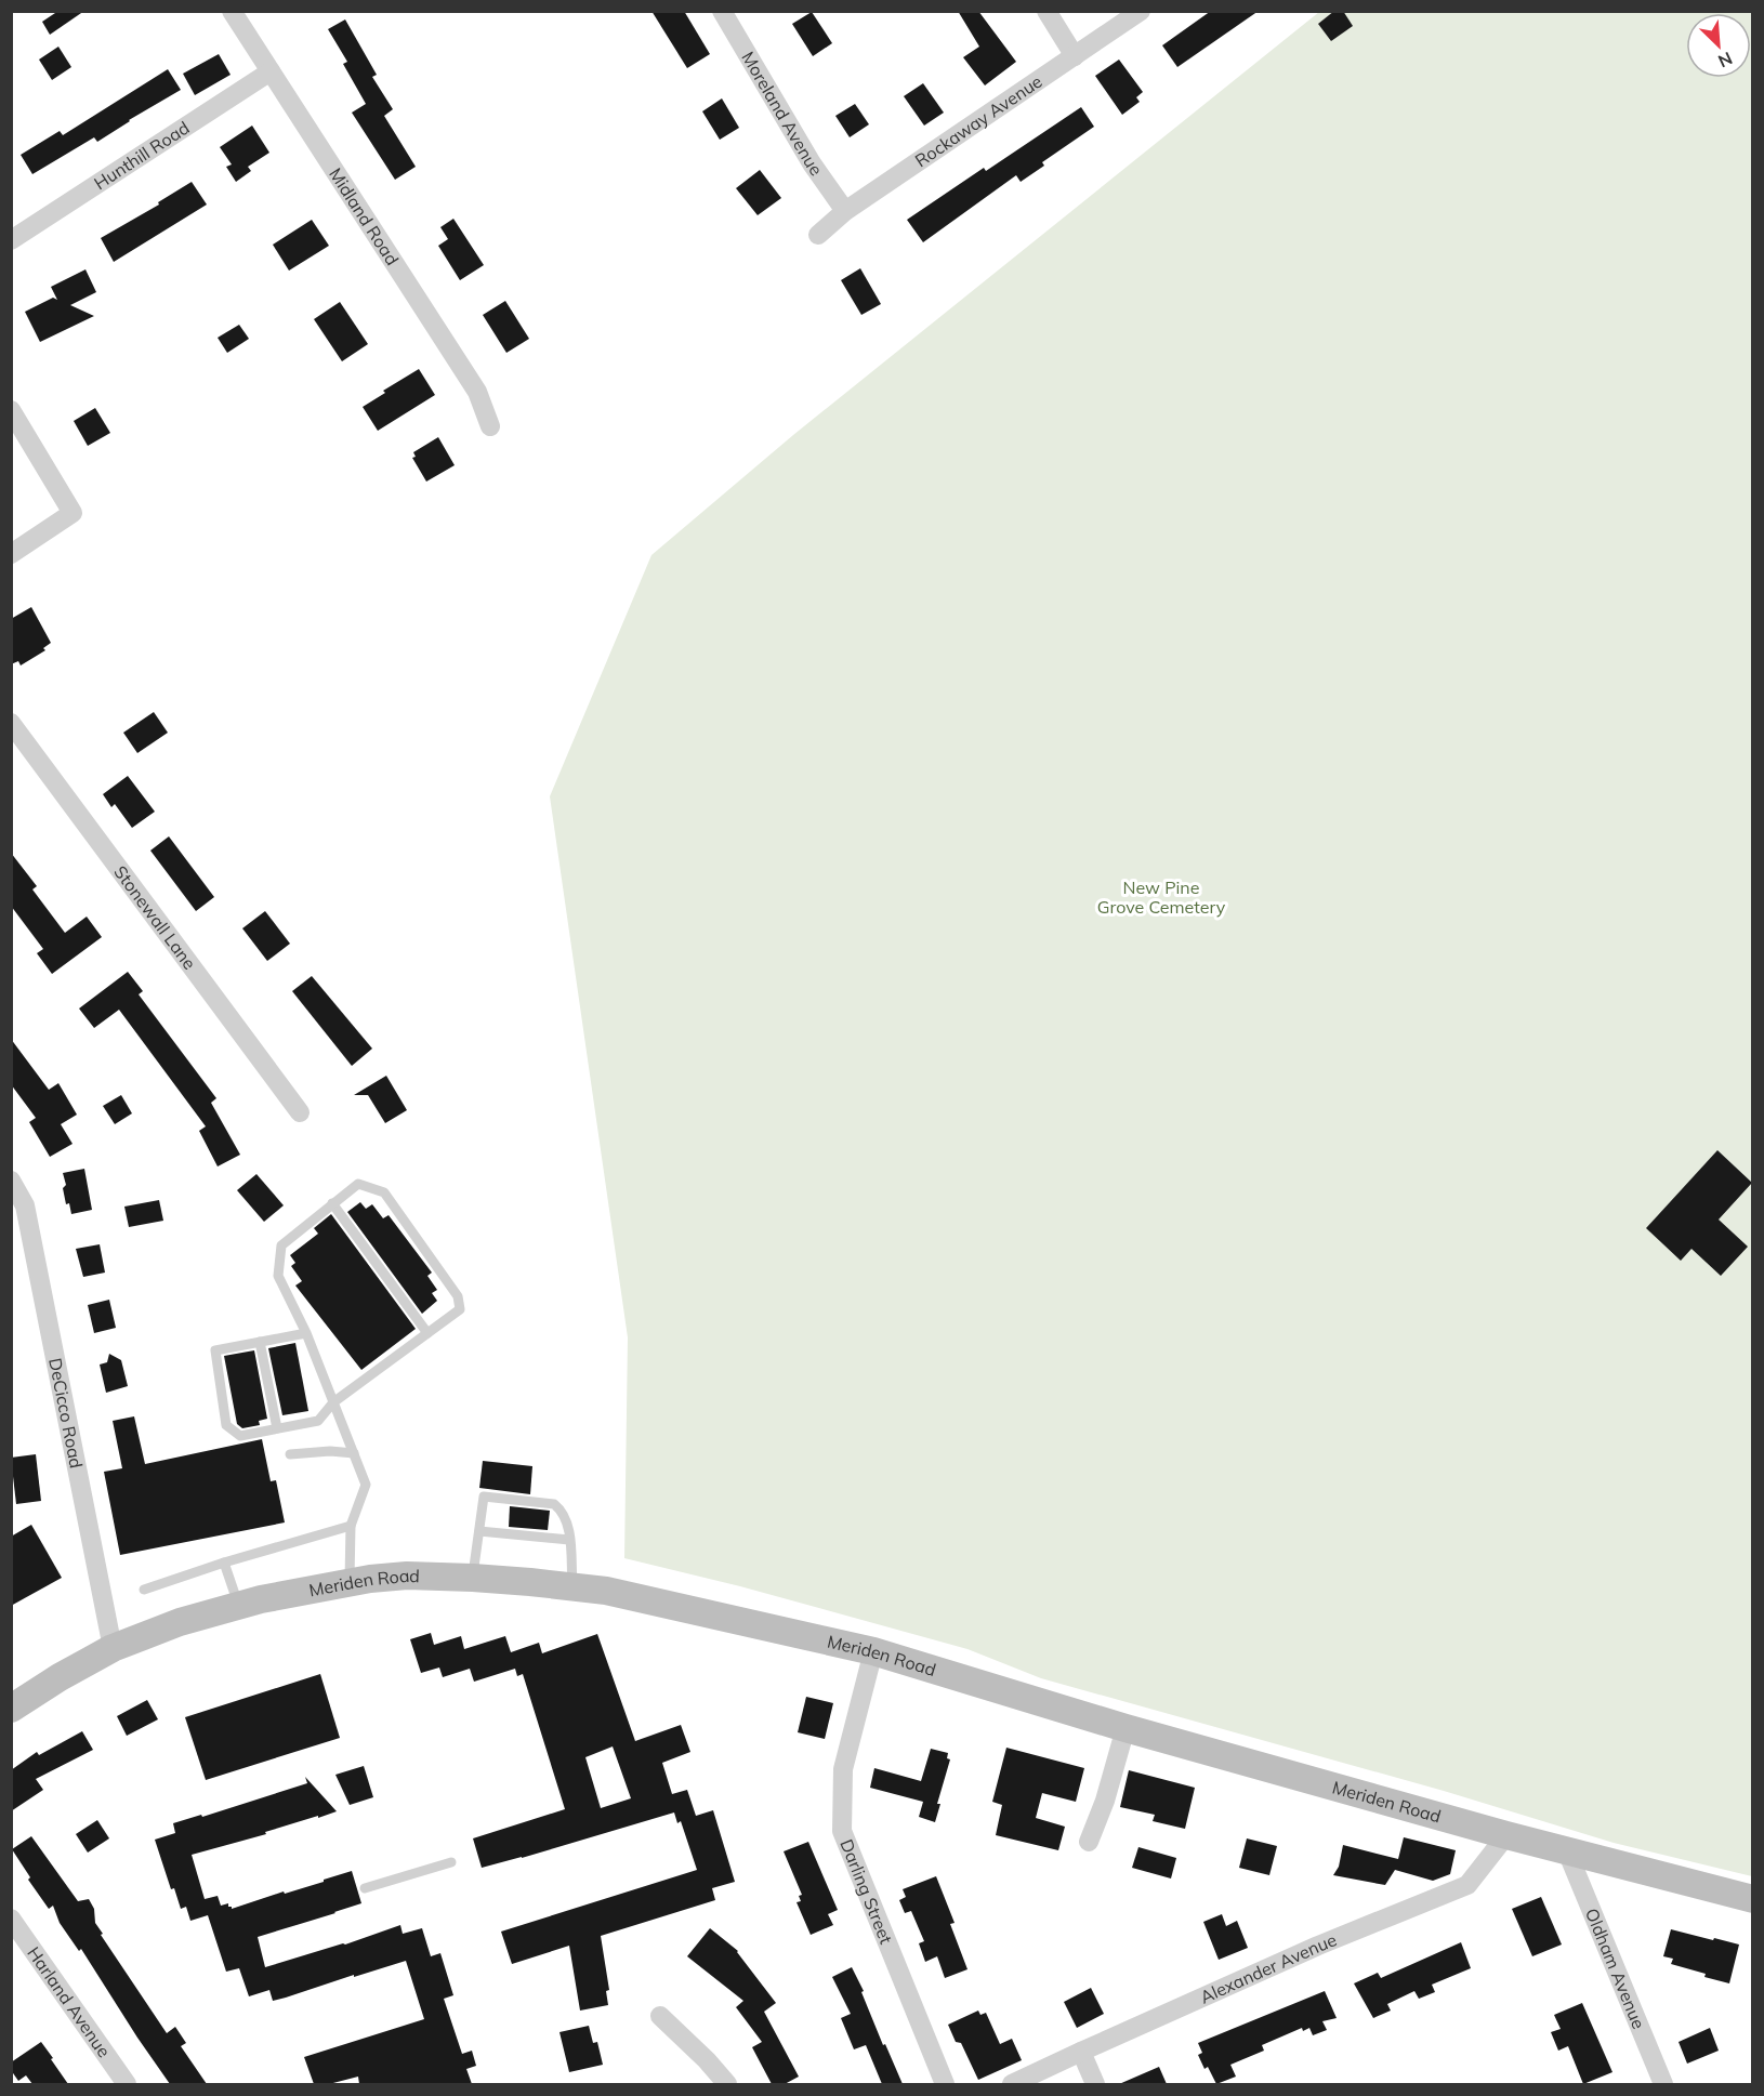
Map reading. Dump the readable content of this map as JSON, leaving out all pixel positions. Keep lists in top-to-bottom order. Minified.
{"streets":{"main road":["Meriden Road"],"street":["Moreland Avenue","Rockaway Avenue","Hunthill Road","Midland Road","Stonewall Lane","DeCicco Road","Darling Street","Oldham Avenue","Alexander Avenue","Harland Avenue"]},"crossings":[["Moreland Avenue","Rockaway Avenue"],["Hunthill Road","Midland Road"],["DeCicco Road","Meriden Road"],["Meriden Road","Darling Street"],["Meriden Road","Oldham Avenue"],["Meriden Road","Alexander Avenue"]],"parks":["New Pine Grove Cemetery"],"north":"bottom right"}
